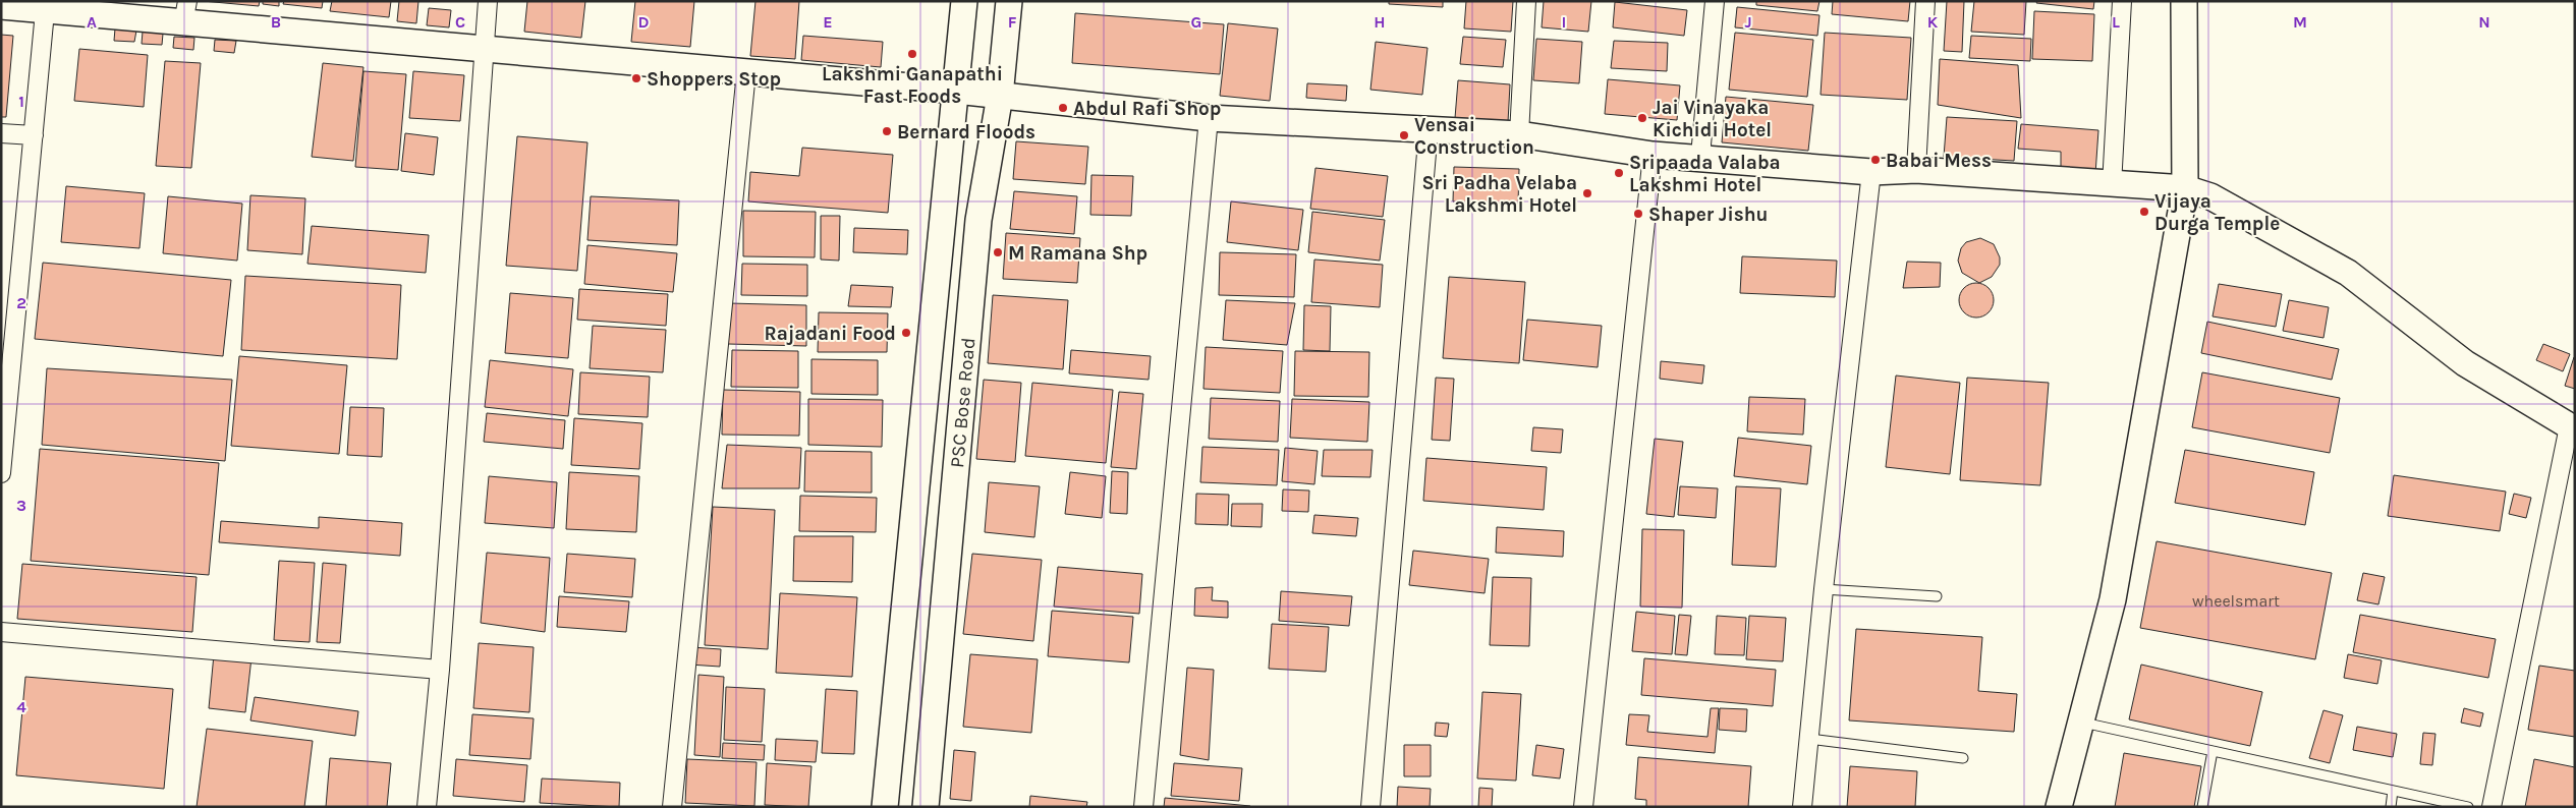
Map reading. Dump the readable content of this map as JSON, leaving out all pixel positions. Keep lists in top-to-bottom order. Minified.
{"streets":{"street":["PSC Bose Road"]},"places":["Lakshmi Ganapathi Fast Foods","Shoppers Stop","Abdul Rafi Shop","Jai Vinayaka Kichidi Hotel","Bernard Floods","Vensai Construction","Babai Mess","Sripaada Valaba Lakshmi Hotel","Sri Padha Velaba Lakshmi Hotel","Vijaya Durga Temple","Shaper Jishu","M Ramana Shp","Rajadani Food"],"house_numbers":["wheelsmart"],"grid":{"columns":["A","B","C","D","E","F","G","H","I","J","K","L","M","N"],"rows":["1","2","3","4"]}}
